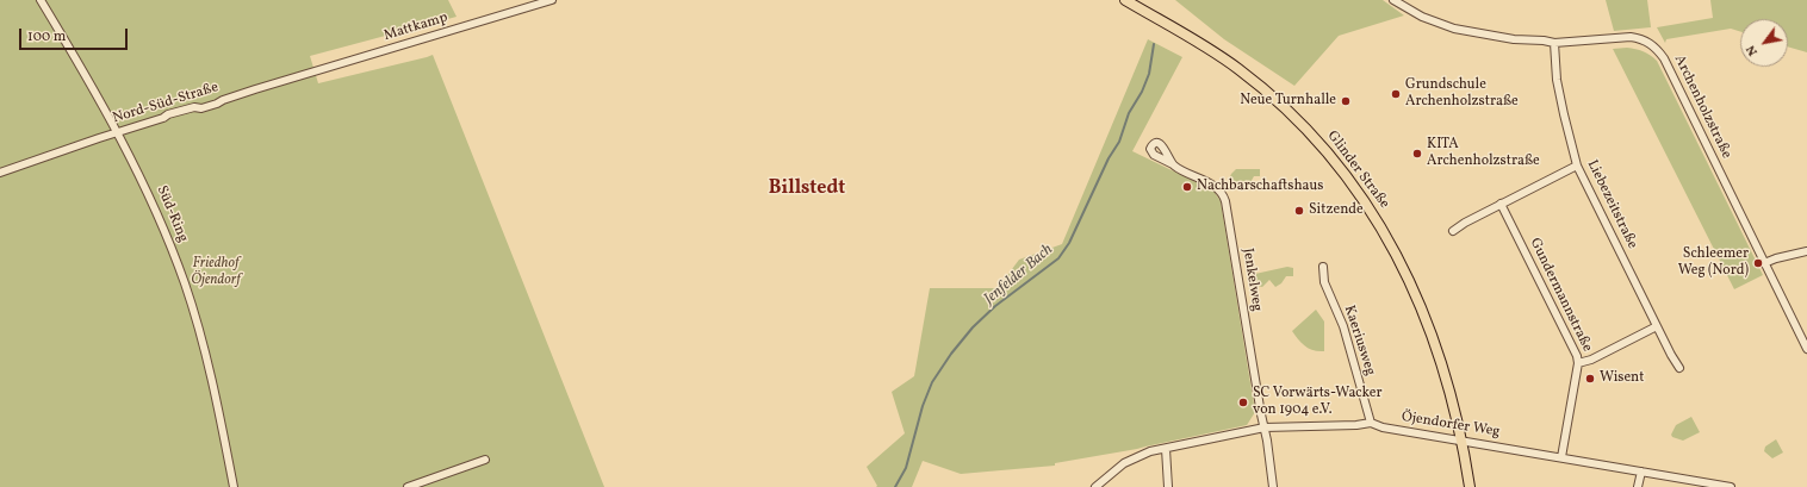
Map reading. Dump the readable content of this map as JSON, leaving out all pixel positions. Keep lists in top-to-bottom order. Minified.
{"streets":{"main road":["Glinder Straße"],"street":["Mattkamp","Nord-Süd-Straße","Archenholzstraße","Liebezeitstraße","Süd-Ring","Jenkelweg","Gundermannstraße","Kaeriusweg","Öjendorfer Weg"]},"crossings":[["Mattkamp","Nord-Süd-Straße"],["Nord-Süd-Straße","Süd-Ring"],["Archenholzstraße","Liebezeitstraße"],["Glinder Straße","Öjendorfer Weg"],["Jenkelweg","Öjendorfer Weg"],["Gundermannstraße","Öjendorfer Weg"],["Kaeriusweg","Öjendorfer Weg"]],"districts":["Billstedt"],"water":["Jenfelder Bach"],"parks":["Friedhof Öjendorf"],"places":["Grundschule Archenholzstraße","Neue Turnhalle","KITA Archenholzstraße","Nachbarschaftshaus","Sitzende","Schleemer Weg (Nord)","Wisent","SC Vorwärts-Wacker von 1904 e.V."],"scale_bar":"100 m","north":"bottom left"}
